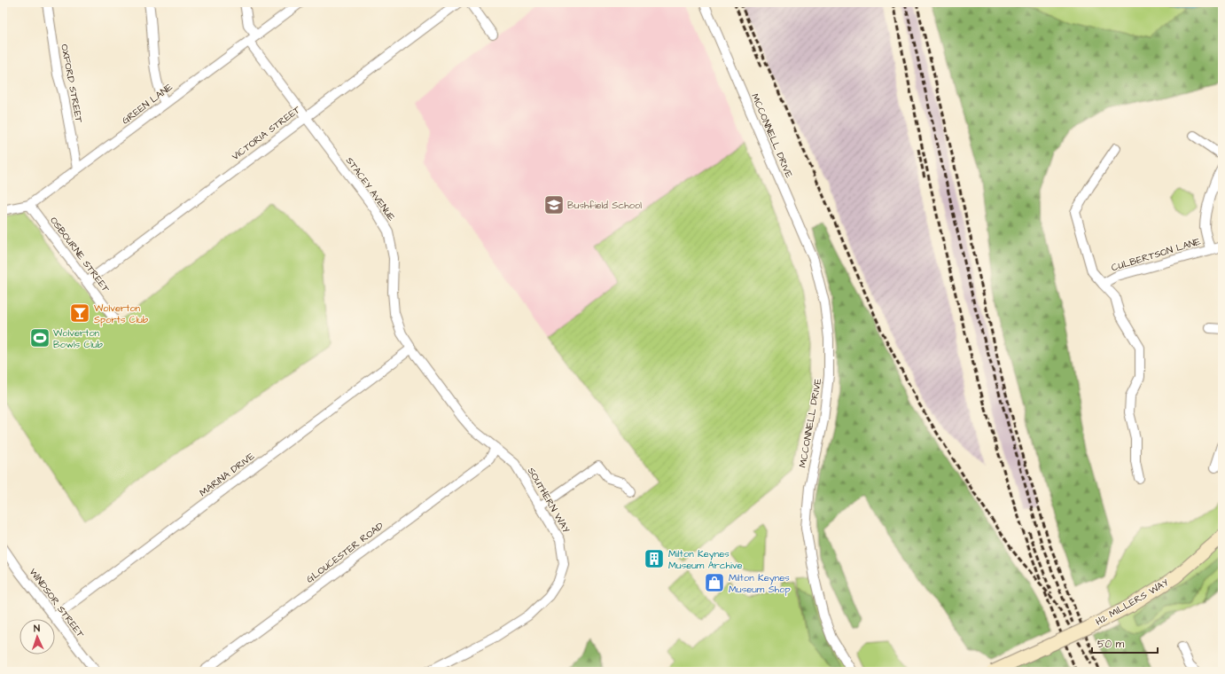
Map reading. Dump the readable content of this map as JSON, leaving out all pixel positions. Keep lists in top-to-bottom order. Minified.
{"streets":{"street":["OXFORD STREET","GREEN LANE","VICTORIA STREET","MCCONNELL DRIVE","STACEY AVENUE","OSBOURNE STREET","CULBERTSON LANE","MARINA DRIVE","SOUTHERN WAY","GLOUCESTER ROAD","H2 MILLERS WAY","WINDSOR STREET"]},"crossings":[["OXFORD STREET","GREEN LANE"],["GREEN LANE","STACEY AVENUE"],["GREEN LANE","OSBOURNE STREET"],["VICTORIA STREET","STACEY AVENUE"],["VICTORIA STREET","OSBOURNE STREET"],["STACEY AVENUE","MARINA DRIVE"],["STACEY AVENUE","SOUTHERN WAY"],["STACEY AVENUE","GLOUCESTER ROAD"],["MARINA DRIVE","WINDSOR STREET"],["SOUTHERN WAY","GLOUCESTER ROAD"]],"places":{"school or university":["Bushfield School"],"bar":["Wolverton Sports Club"],"sports":["Wolverton Bowls Club"],"building":["Milton Keynes Museum Archive"],"shop":["Milton Keynes Museum Shop"]},"scale_bar":"50 m","north":"top"}
